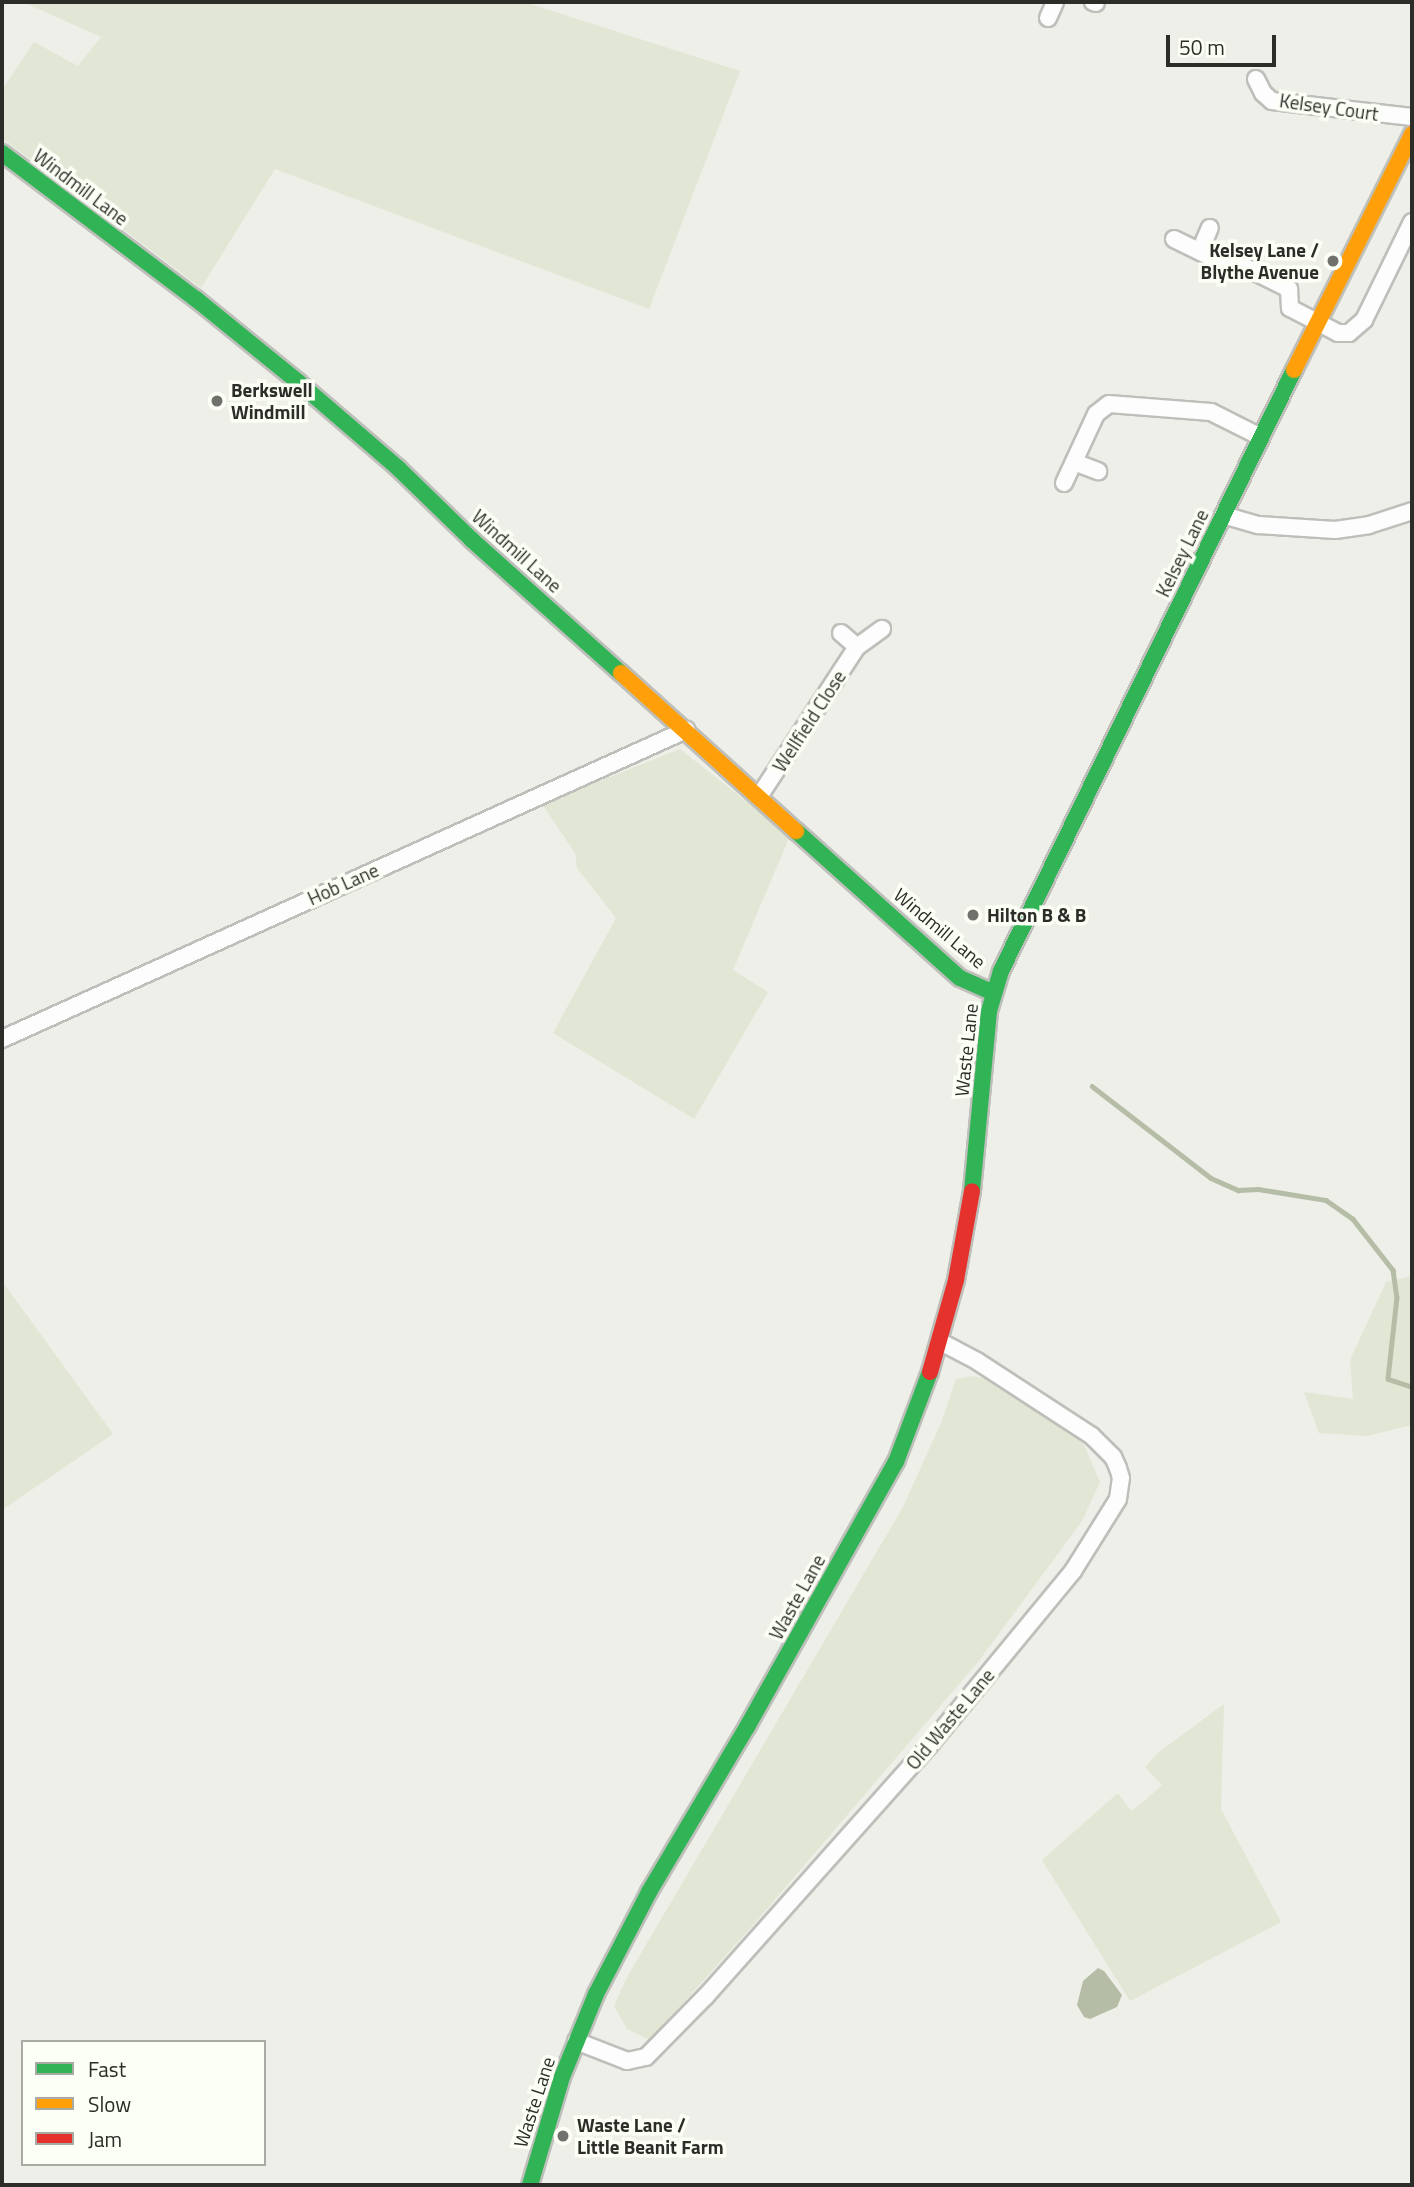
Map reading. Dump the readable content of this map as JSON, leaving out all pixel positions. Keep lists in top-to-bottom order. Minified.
{"streets":{"main road":["Windmill Lane","Kelsey Lane","Waste Lane"],"street":["Kelsey Court","Wellfield Close","Hob Lane","Old Waste Lane"]},"crossings":[["Windmill Lane","Kelsey Lane"],["Windmill Lane","Wellfield Close"],["Windmill Lane","Hob Lane"],["Windmill Lane","Waste Lane"],["Kelsey Lane","Waste Lane"],["Waste Lane","Old Waste Lane"]],"places":["Kelsey Lane / Blythe Avenue","Berkswell Windmill","Hilton B & B","Waste Lane / Little Beanit Farm"],"legend":["Fast","Slow","Jam"],"scale_bar":"50 m"}
